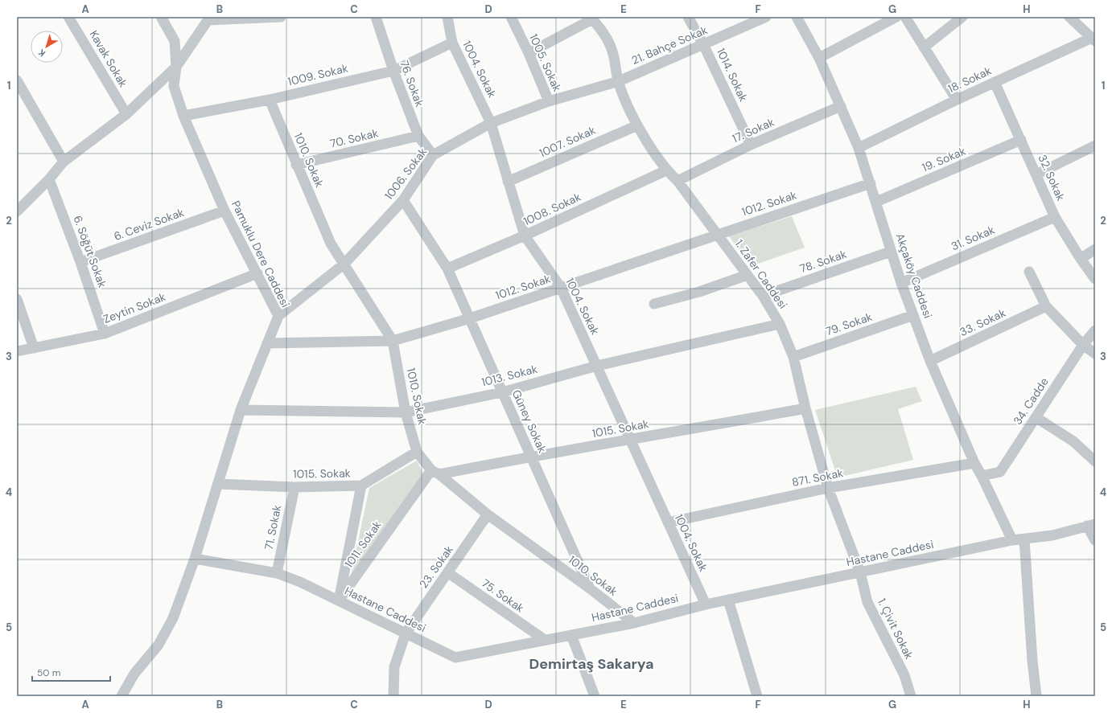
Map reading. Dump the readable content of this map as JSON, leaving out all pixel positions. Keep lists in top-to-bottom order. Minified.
{"streets":{"street":["21. Bahçe Sokak","Kavak Sokak","1005. Sokak","1004. Sokak","1009. Sokak","1014. Sokak","18. Sokak","76. Sokak","17. Sokak","70. Sokak","1007. Sokak","19. Sokak","1010. Sokak","1006. Sokak","32. Sokak","1012. Sokak","1008. Sokak","6. Ceviz Sokak","31. Sokak","6. Söğüt Sokak","Pamuklu Dere Caddesi","78. Sokak","1. Zafer Caddesi","Akçaköy Caddesi","Zeytin Sokak","33. Sokak","79. Sokak","1013. Sokak","34. Cadde","Güney Sokak","1015. Sokak","871. Sokak","71. Sokak","1011. Sokak","Hastane Caddesi","23. Sokak","75. Sokak","1. Çivit Sokak"]},"crossings":[["21. Bahçe Sokak","1014. Sokak"],["21. Bahçe Sokak","1006. Sokak"],["21. Bahçe Sokak","1. Zafer Caddesi"],["1005. Sokak","1006. Sokak"],["1004. Sokak","1009. Sokak"],["1004. Sokak","1007. Sokak"],["1004. Sokak","1006. Sokak"],["1004. Sokak","1012. Sokak"],["1004. Sokak","1008. Sokak"],["1004. Sokak","1013. Sokak"],["1004. Sokak","1015. Sokak"],["1004. Sokak","871. Sokak"],["1004. Sokak","Hastane Caddesi"],["1009. Sokak","76. Sokak"],["1009. Sokak","1010. Sokak"],["1009. Sokak","Pamuklu Dere Caddesi"],["1014. Sokak","17. Sokak"],["18. Sokak","32. Sokak"],["18. Sokak","Akçaköy Caddesi"],["76. Sokak","70. Sokak"],["76. Sokak","1006. Sokak"],["17. Sokak","1. Zafer Caddesi"],["17. Sokak","Akçaköy Caddesi"],["70. Sokak","1010. Sokak"],["1007. Sokak","1. Zafer Caddesi"],["19. Sokak","32. Sokak"],["19. Sokak","Akçaköy Caddesi"],["1010. Sokak","1006. Sokak"],["1010. Sokak","1012. Sokak"],["1010. Sokak","1013. Sokak"],["1010. Sokak","Güney Sokak"],["1010. Sokak","1015. Sokak"],["1010. Sokak","1011. Sokak"],["1010. Sokak","Hastane Caddesi"],["1010. Sokak","23. Sokak"],["1006. Sokak","Pamuklu Dere Caddesi"],["1006. Sokak","1. Zafer Caddesi"],["1006. Sokak","Güney Sokak"],["32. Sokak","31. Sokak"],["1012. Sokak","Pamuklu Dere Caddesi"],["1012. Sokak","1. Zafer Caddesi"],["1012. Sokak","Akçaköy Caddesi"],["1012. Sokak","Güney Sokak"],["1008. Sokak","1. Zafer Caddesi"],["1008. Sokak","Güney Sokak"],["6. Ceviz Sokak","6. Söğüt Sokak"],["6. Ceviz Sokak","Pamuklu Dere Caddesi"],["31. Sokak","Akçaköy Caddesi"],["6. Söğüt Sokak","Zeytin Sokak"],["Pamuklu Dere Caddesi","Zeytin Sokak"],["Pamuklu Dere Caddesi","1013. Sokak"],["Pamuklu Dere Caddesi","1015. Sokak"],["Pamuklu Dere Caddesi","Hastane Caddesi"],["78. Sokak","1. Zafer Caddesi"],["78. Sokak","Akçaköy Caddesi"],["1. Zafer Caddesi","79. Sokak"],["1. Zafer Caddesi","1013. Sokak"],["1. Zafer Caddesi","1015. Sokak"],["1. Zafer Caddesi","871. Sokak"],["1. Zafer Caddesi","Hastane Caddesi"],["1. Zafer Caddesi","1. Çivit Sokak"],["Akçaköy Caddesi","33. Sokak"],["Akçaköy Caddesi","79. Sokak"],["Akçaköy Caddesi","34. Cadde"],["Akçaköy Caddesi","871. Sokak"],["Akçaköy Caddesi","Hastane Caddesi"],["1013. Sokak","Güney Sokak"],["Güney Sokak","1015. Sokak"],["1015. Sokak","71. Sokak"],["1015. Sokak","1011. Sokak"],["71. Sokak","Hastane Caddesi"],["1011. Sokak","Hastane Caddesi"],["Hastane Caddesi","23. Sokak"],["Hastane Caddesi","75. Sokak"],["Hastane Caddesi","1. Çivit Sokak"],["23. Sokak","75. Sokak"]],"districts":["Demirtaş Sakarya"],"scale_bar":"50 m","north":"bottom left","grid":{"columns":["A","B","C","D","E","F","G","H"],"rows":["1","2","3","4","5"]}}
